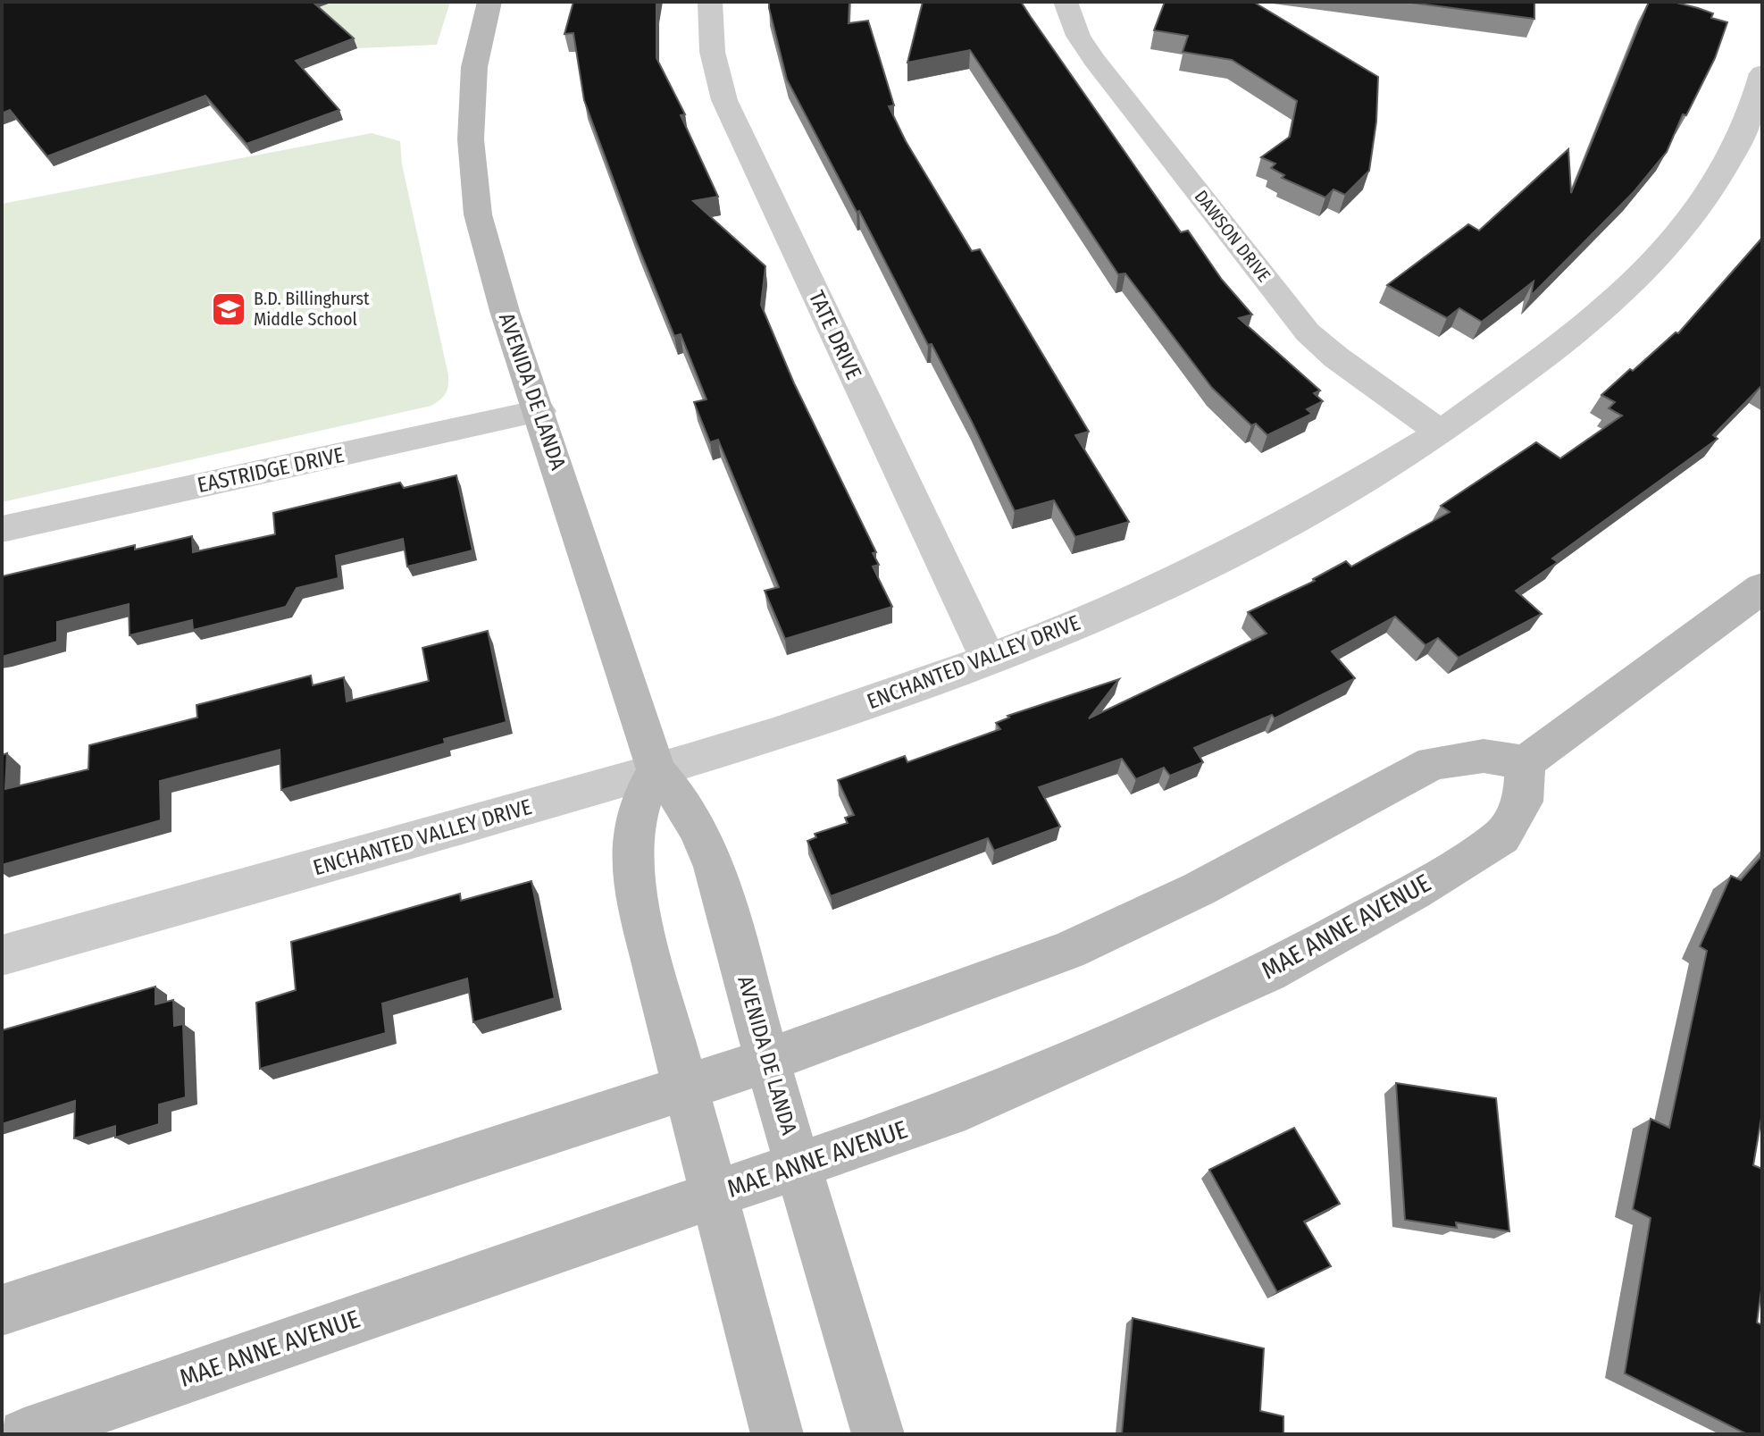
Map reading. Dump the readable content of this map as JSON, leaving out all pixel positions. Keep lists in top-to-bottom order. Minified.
{"streets":{"main road":["AVENIDA DE LANDA","MAE ANNE AVENUE"],"street":["DAWSON DRIVE","TATE DRIVE","EASTRIDGE DRIVE","ENCHANTED VALLEY DRIVE"]},"crossings":[["DAWSON DRIVE","ENCHANTED VALLEY DRIVE"],["TATE DRIVE","ENCHANTED VALLEY DRIVE"],["AVENIDA DE LANDA","EASTRIDGE DRIVE"],["AVENIDA DE LANDA","ENCHANTED VALLEY DRIVE"],["AVENIDA DE LANDA","MAE ANNE AVENUE"]],"places":{"school or university":["B.D. Billinghurst Middle School"]}}
